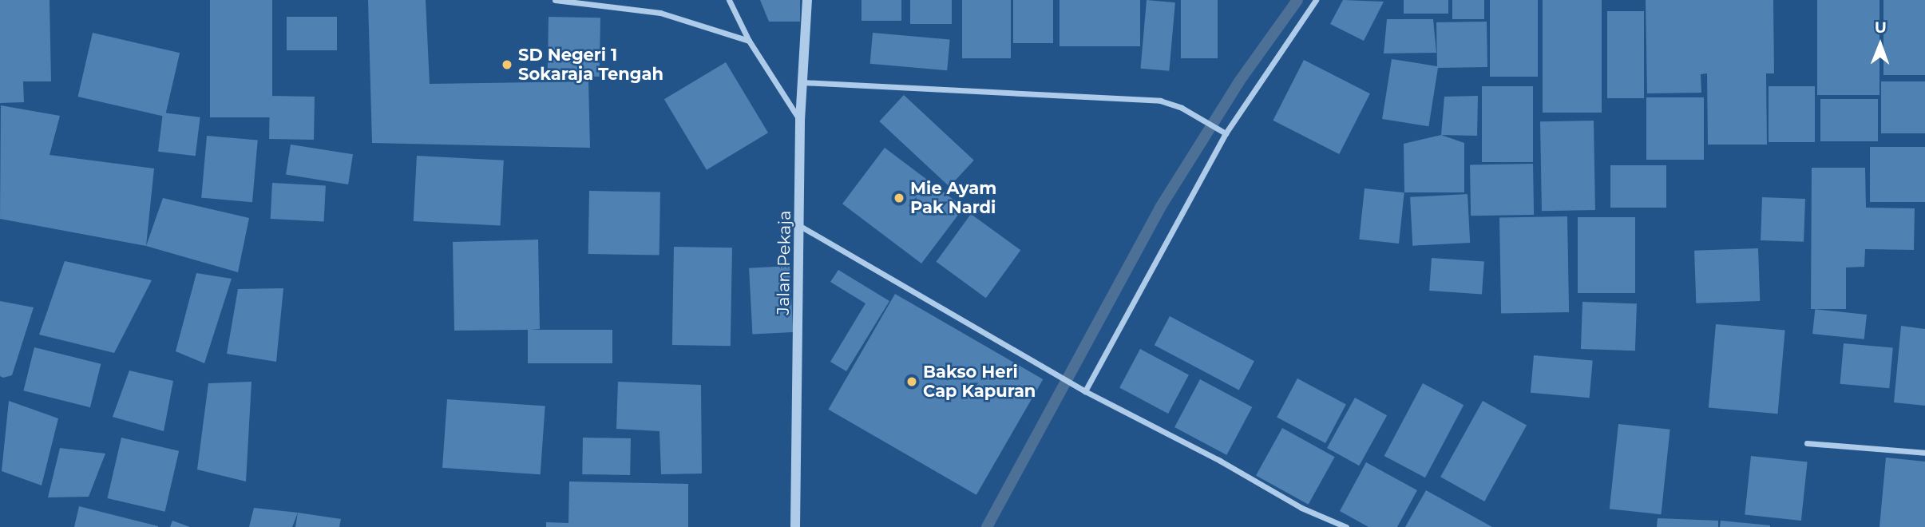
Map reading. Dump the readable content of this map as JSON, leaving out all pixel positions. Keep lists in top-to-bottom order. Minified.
{"streets":{"street":["Jalan Pekaja"]},"places":["SD Negeri 1 Sokaraja Tengah","Mie Ayam Pak Nardi","Bakso Heri Cap Kapuran"],"north":"top"}
